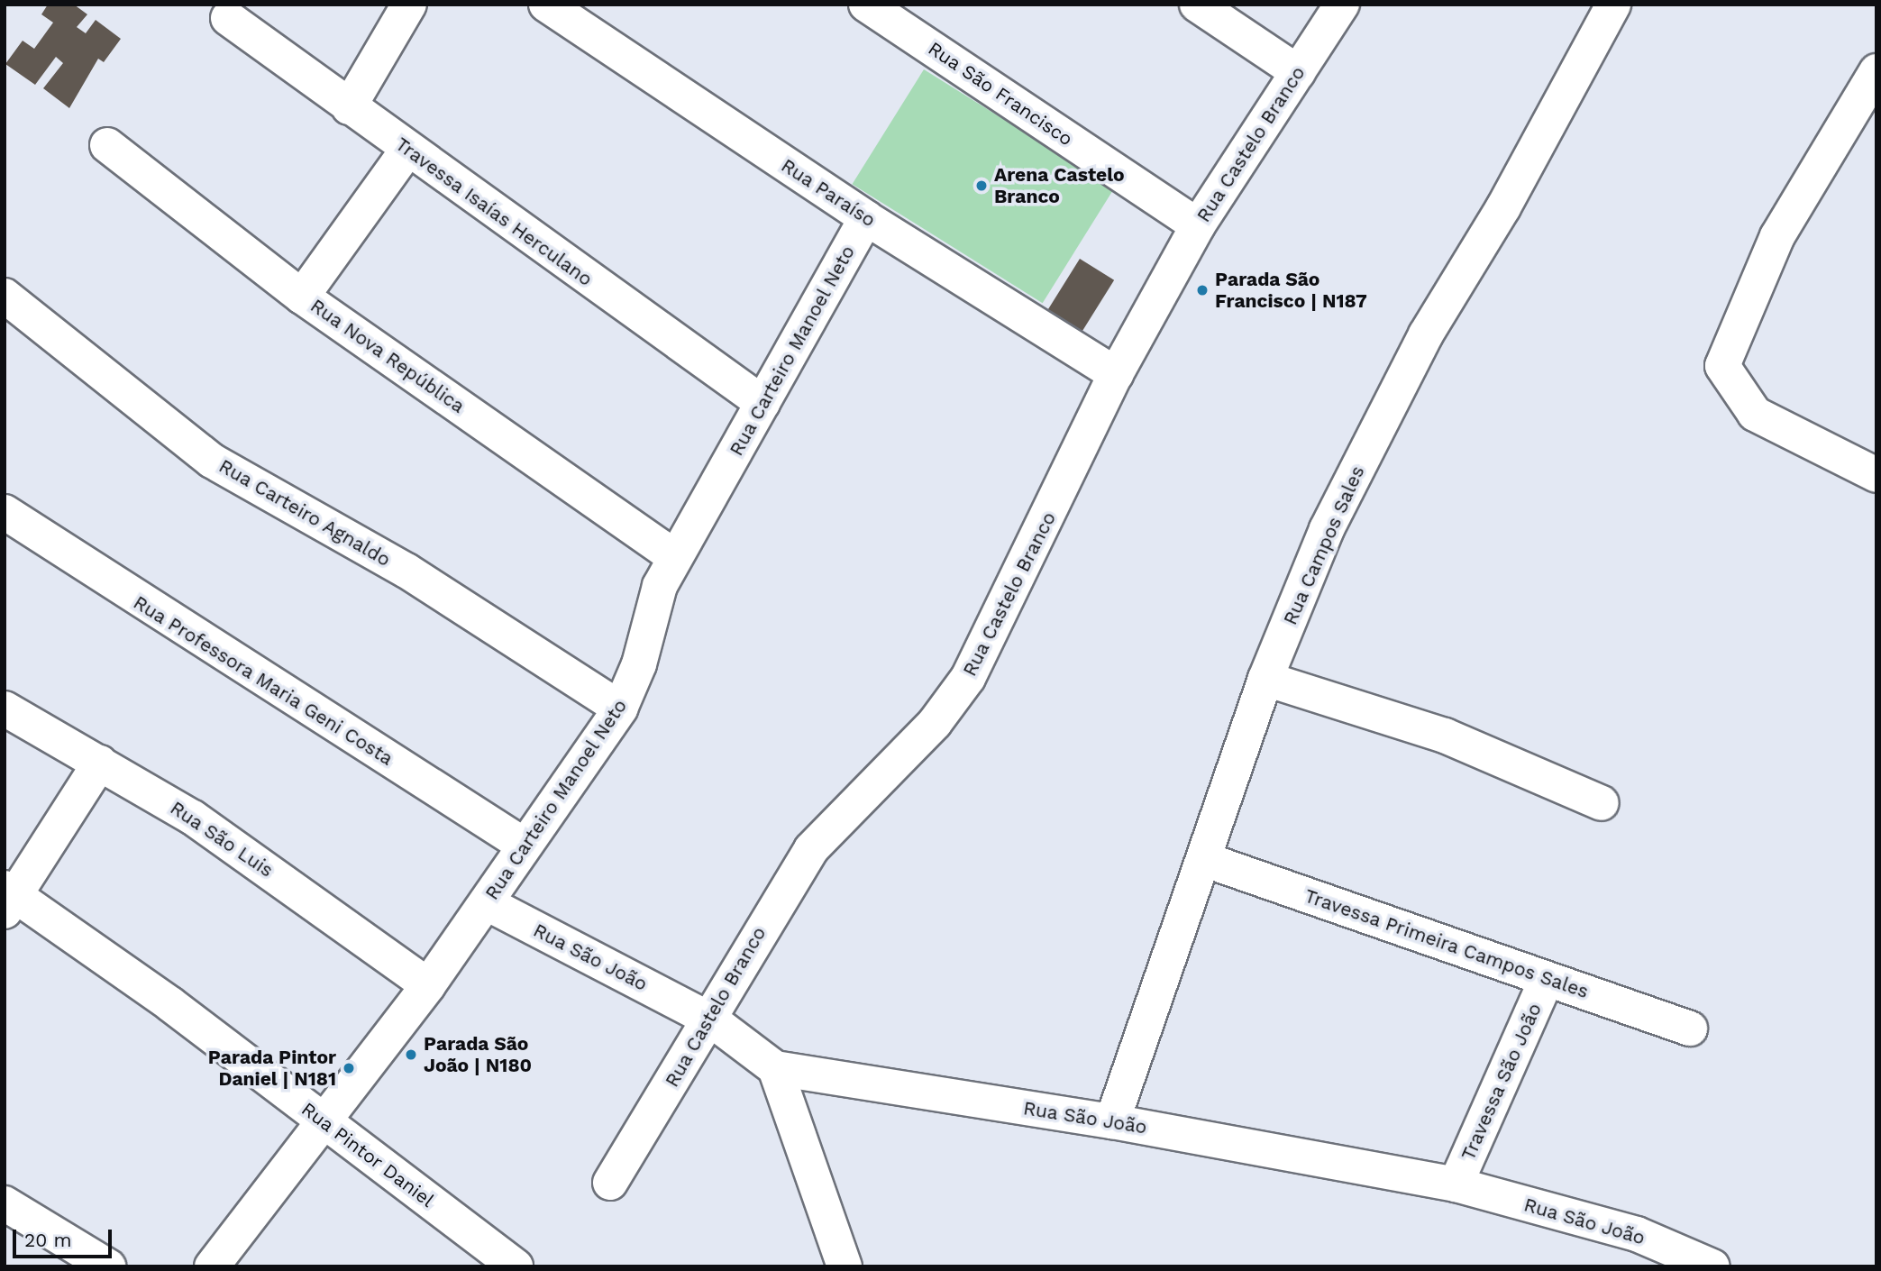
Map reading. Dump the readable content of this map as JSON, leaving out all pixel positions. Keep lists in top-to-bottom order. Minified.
{"streets":{"street":["Rua São Francisco","Rua Castelo Branco","Rua Paraíso","Travessa Isaías Herculano","Rua Carteiro Manoel Neto","Rua Nova República","Rua Carteiro Agnaldo","Rua Campos Sales","Rua Professora Maria Geni Costa","Rua São Luis","Travessa Primeira Campos Sales","Rua São João","Travessa São João","Rua Pintor Daniel"]},"crossings":[["Rua São Francisco","Rua Castelo Branco"],["Rua Castelo Branco","Rua Paraíso"],["Rua Castelo Branco","Rua São João"],["Rua Paraíso","Rua Carteiro Manoel Neto"],["Travessa Isaías Herculano","Rua Carteiro Manoel Neto"],["Rua Carteiro Manoel Neto","Rua Nova República"],["Rua Carteiro Manoel Neto","Rua Carteiro Agnaldo"],["Rua Carteiro Manoel Neto","Rua Professora Maria Geni Costa"],["Rua Carteiro Manoel Neto","Rua São Luis"],["Rua Carteiro Manoel Neto","Rua São João"],["Rua Carteiro Manoel Neto","Rua Pintor Daniel"],["Rua Campos Sales","Travessa Primeira Campos Sales"],["Rua Campos Sales","Rua São João"],["Travessa Primeira Campos Sales","Travessa São João"],["Rua São João","Travessa São João"]],"places":["Arena Castelo Branco","Parada São Francisco | N187","Parada São João | N180","Parada Pintor Daniel | N181"],"scale_bar":"20 m"}
